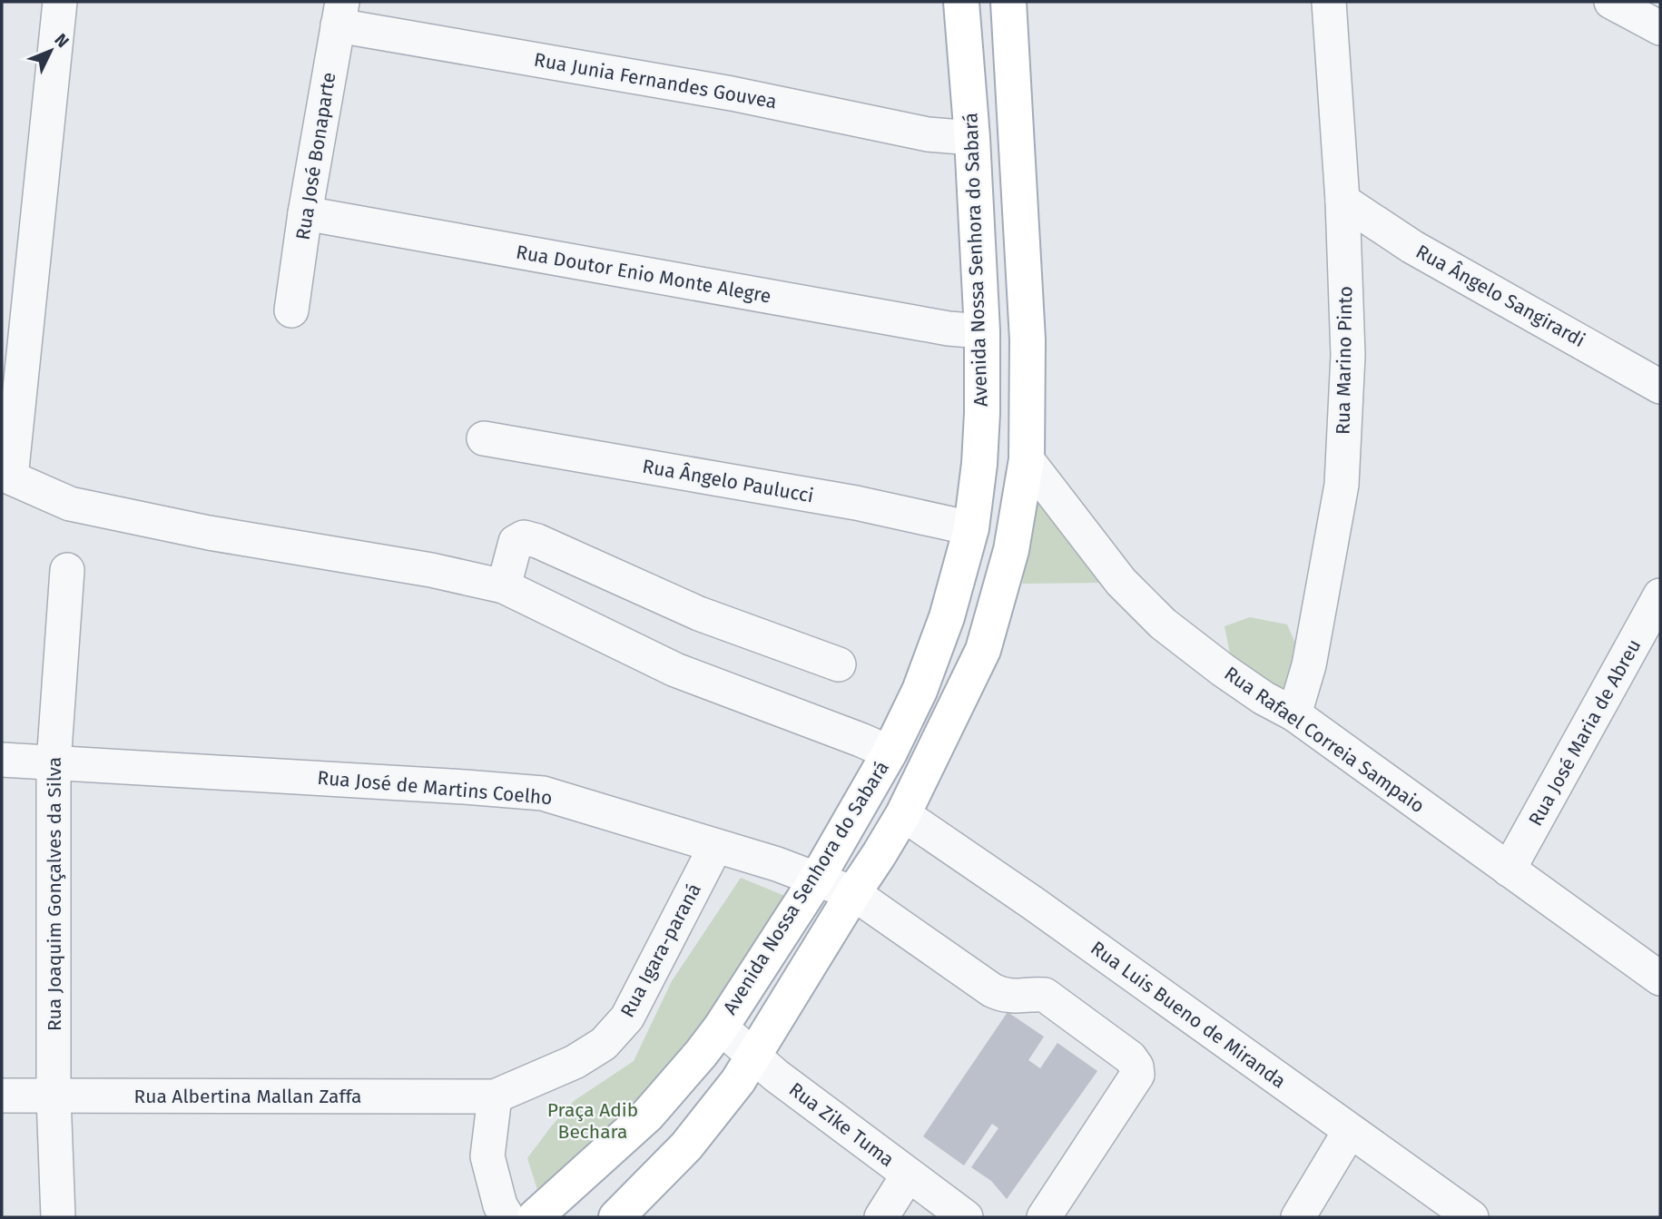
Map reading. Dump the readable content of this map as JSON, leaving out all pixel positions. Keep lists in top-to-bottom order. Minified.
{"streets":{"main road":["Avenida Nossa Senhora do Sabará"],"street":["Rua Junia Fernandes Gouvea","Rua José Bonaparte","Rua Doutor Enio Monte Alegre","Rua Ângelo Sangirardi","Rua Marino Pinto","Rua Ângelo Paulucci","Rua José Maria de Abreu","Rua Rafael Correia Sampaio","Rua José de Martins Coelho","Rua Joaquim Gonçalves da Silva","Rua Igara-paraná","Rua Luis Bueno de Miranda","Rua Albertina Mallan Zaffa","Rua Zike Tuma"]},"crossings":[["Rua Junia Fernandes Gouvea","Rua José Bonaparte"],["Rua Junia Fernandes Gouvea","Avenida Nossa Senhora do Sabará"],["Rua José Bonaparte","Rua Doutor Enio Monte Alegre"],["Avenida Nossa Senhora do Sabará","Rua Doutor Enio Monte Alegre"],["Avenida Nossa Senhora do Sabará","Rua Ângelo Paulucci"],["Avenida Nossa Senhora do Sabará","Rua Rafael Correia Sampaio"],["Avenida Nossa Senhora do Sabará","Rua José de Martins Coelho"],["Avenida Nossa Senhora do Sabará","Rua Luis Bueno de Miranda"],["Avenida Nossa Senhora do Sabará","Rua Zike Tuma"],["Rua Ângelo Sangirardi","Rua Marino Pinto"],["Rua Marino Pinto","Rua Rafael Correia Sampaio"],["Rua José Maria de Abreu","Rua Rafael Correia Sampaio"],["Rua José de Martins Coelho","Rua Joaquim Gonçalves da Silva"],["Rua José de Martins Coelho","Rua Igara-paraná"],["Rua Joaquim Gonçalves da Silva","Rua Albertina Mallan Zaffa"],["Rua Igara-paraná","Rua Albertina Mallan Zaffa"]],"parks":["Praça Adib Bechara"],"north":"top right"}
